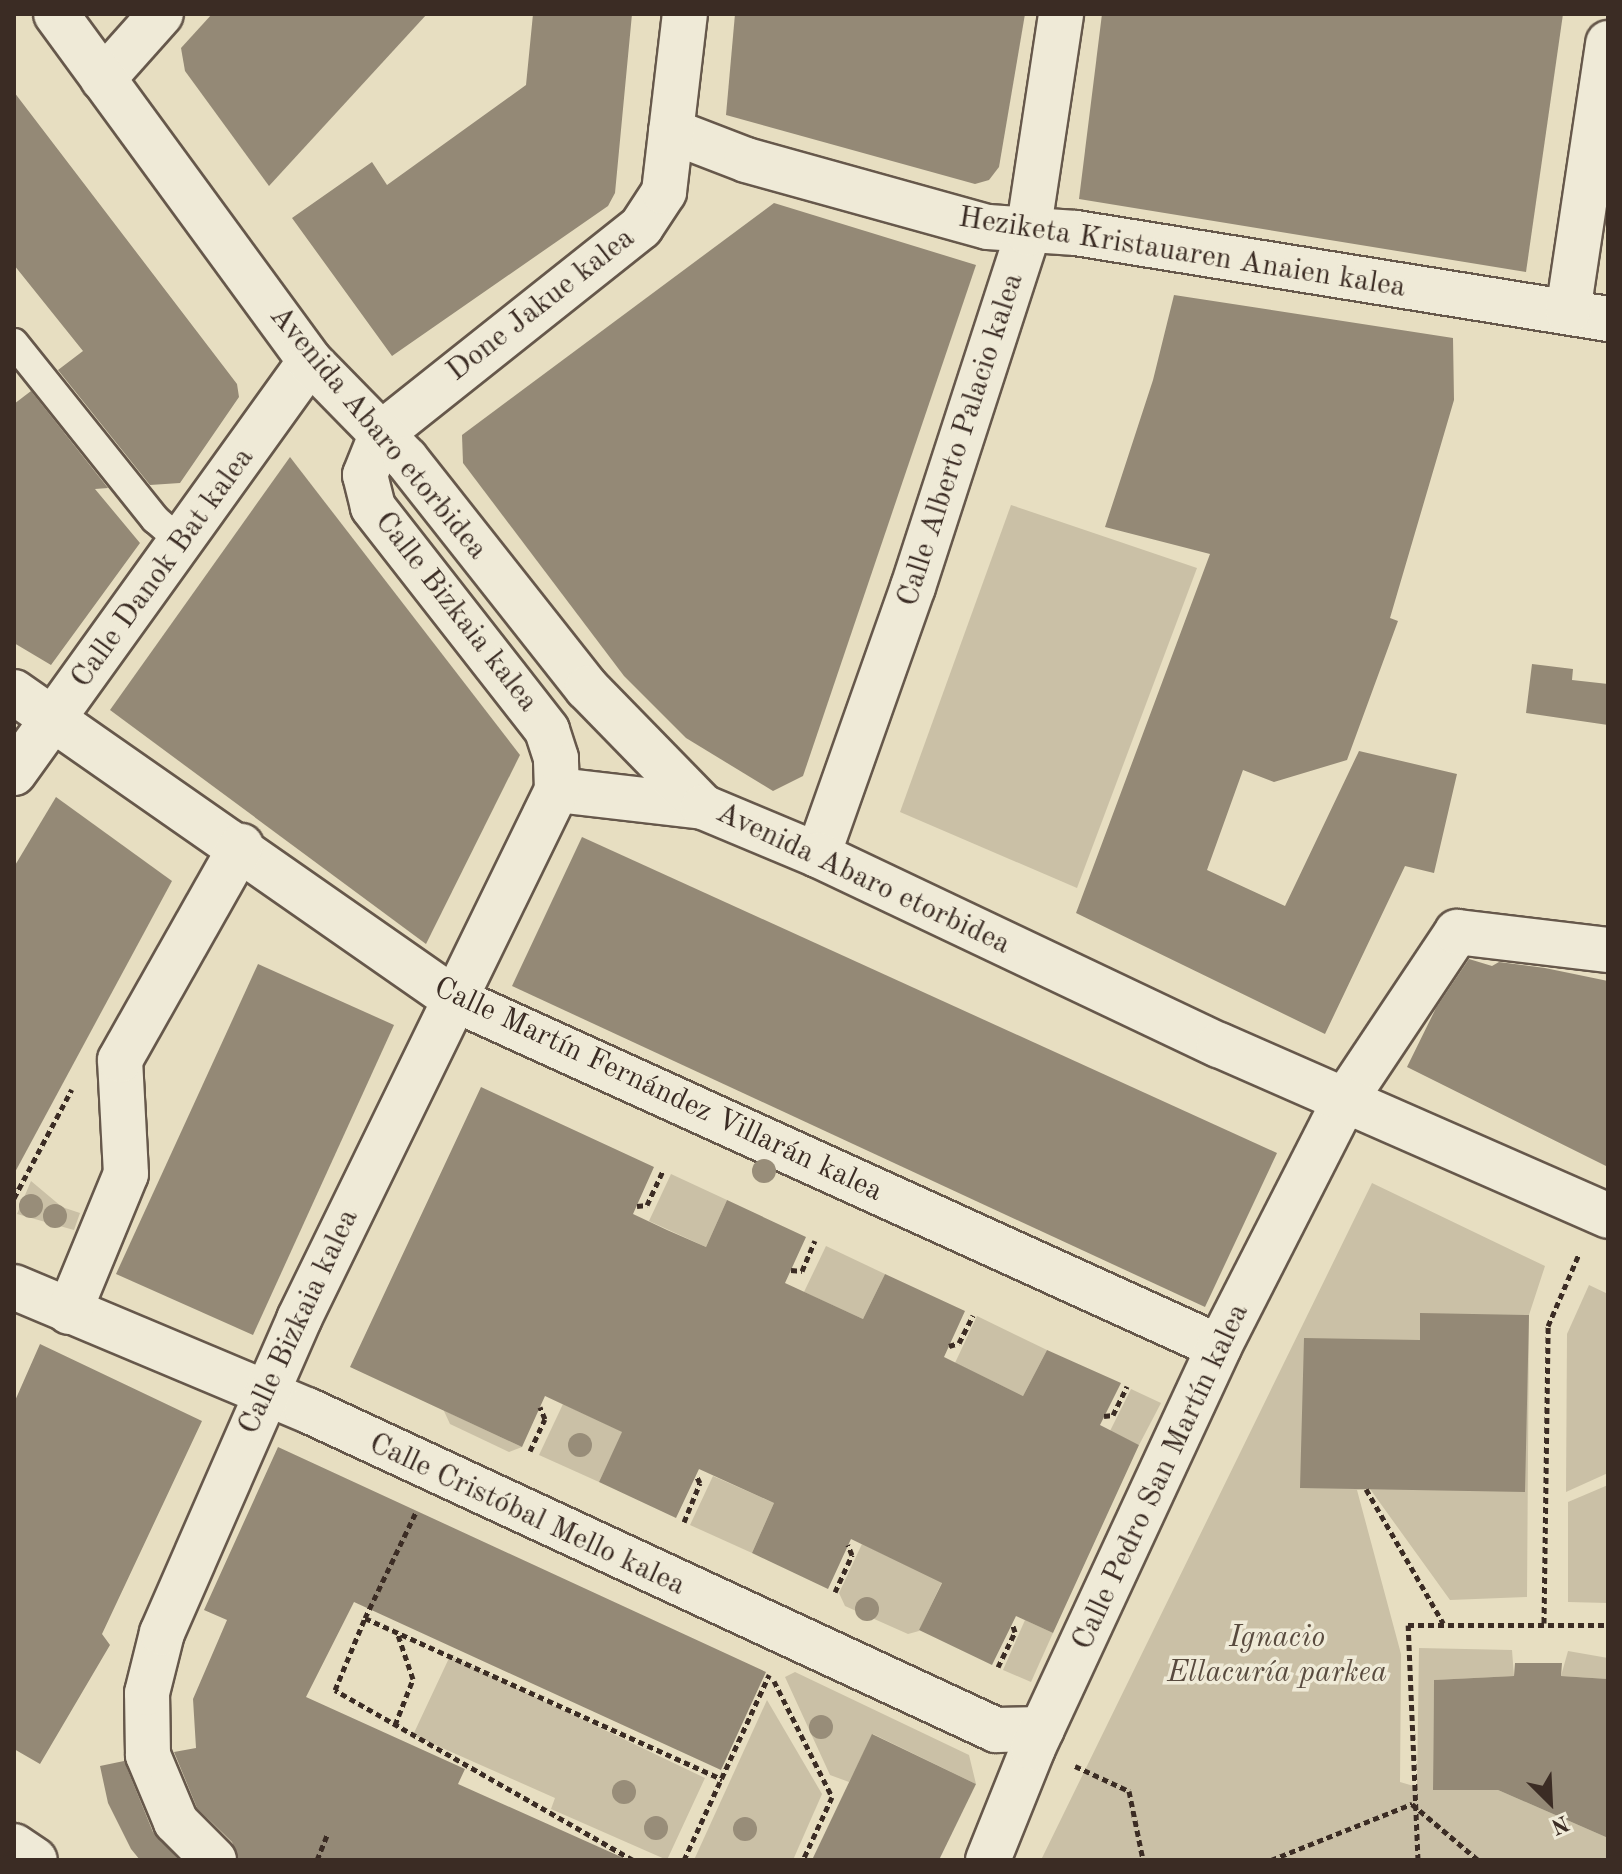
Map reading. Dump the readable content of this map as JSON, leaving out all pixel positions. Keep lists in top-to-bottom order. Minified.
{"streets":{"street":["Heziketa Kristauaren Anaien kalea","Done Jakue kalea","Avenida Abaro etorbidea","Calle Alberto Palacio kalea","Calle Danok Bat kalea","Calle Bizkaia kalea","Calle Martín Fernández Villarán kalea","Calle Pedro San Martín kalea","Calle Cristóbal Mello kalea"]},"crossings":[["Heziketa Kristauaren Anaien kalea","Done Jakue kalea"],["Heziketa Kristauaren Anaien kalea","Calle Alberto Palacio kalea"],["Done Jakue kalea","Avenida Abaro etorbidea"],["Done Jakue kalea","Calle Bizkaia kalea"],["Avenida Abaro etorbidea","Calle Alberto Palacio kalea"],["Avenida Abaro etorbidea","Calle Danok Bat kalea"],["Avenida Abaro etorbidea","Calle Bizkaia kalea"],["Avenida Abaro etorbidea","Calle Pedro San Martín kalea"],["Calle Danok Bat kalea","Calle Martín Fernández Villarán kalea"],["Calle Bizkaia kalea","Calle Martín Fernández Villarán kalea"],["Calle Bizkaia kalea","Calle Cristóbal Mello kalea"],["Calle Martín Fernández Villarán kalea","Calle Pedro San Martín kalea"],["Calle Pedro San Martín kalea","Calle Cristóbal Mello kalea"]],"parks":["Ignacio Ellacuría parkea"],"north":"bottom right"}
